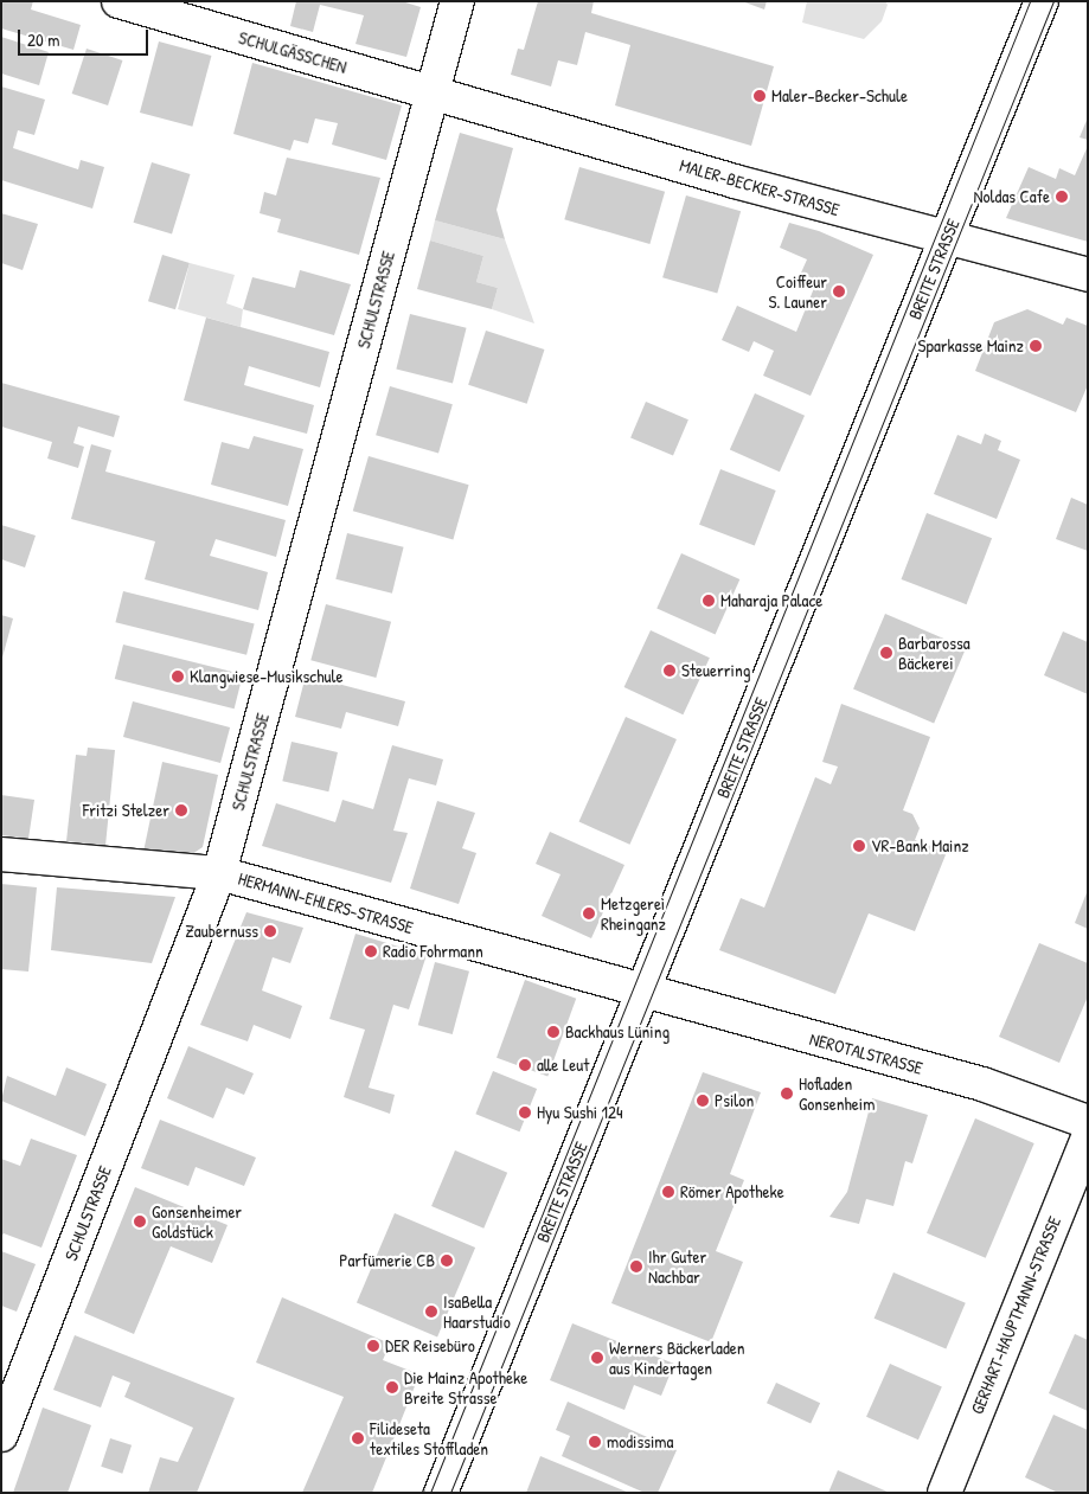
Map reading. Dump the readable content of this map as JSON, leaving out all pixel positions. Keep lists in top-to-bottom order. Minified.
{"streets":{"street":["SCHULGÄSSCHEN","MALER-BECKER-STRASSE","BREITE STRASSE","SCHULSTRASSE","HERMANN-EHLERS-STRASSE","NEROTALSTRASSE","GERHART-HAUPTMANN-STRASSE"]},"crossings":[["SCHULGÄSSCHEN","MALER-BECKER-STRASSE"],["SCHULGÄSSCHEN","SCHULSTRASSE"],["MALER-BECKER-STRASSE","BREITE STRASSE"],["MALER-BECKER-STRASSE","SCHULSTRASSE"],["BREITE STRASSE","HERMANN-EHLERS-STRASSE"],["BREITE STRASSE","NEROTALSTRASSE"],["SCHULSTRASSE","HERMANN-EHLERS-STRASSE"],["HERMANN-EHLERS-STRASSE","NEROTALSTRASSE"]],"places":["Maler-Becker-Schule","Noldas Cafe","Coiffeur S. Launer","Sparkasse Mainz","Maharaja Palace","Barbarossa Bäckerei","Steuerring","Klangwiese-Musikschule","Fritzi Stelzer","VR-Bank Mainz","Metzgerei Rheinganz","Zaubernuss","Radio Fohrmann","Backhaus Lüning","alle Leut","Hofladen Gonsenheim","Psilon","Hyu Sushi 124","Römer Apotheke","Gonsenheimer Goldstück","Parfümerie CB","Ihr Guter Nachbar","IsaBella Haarstudio","DER Reisebüro","Werners Bäckerladen aus Kindertagen","Die Mainz Apotheke Breite Strasse","Filideseta textiles Stoffladen","modissima"],"scale_bar":"20 m"}
